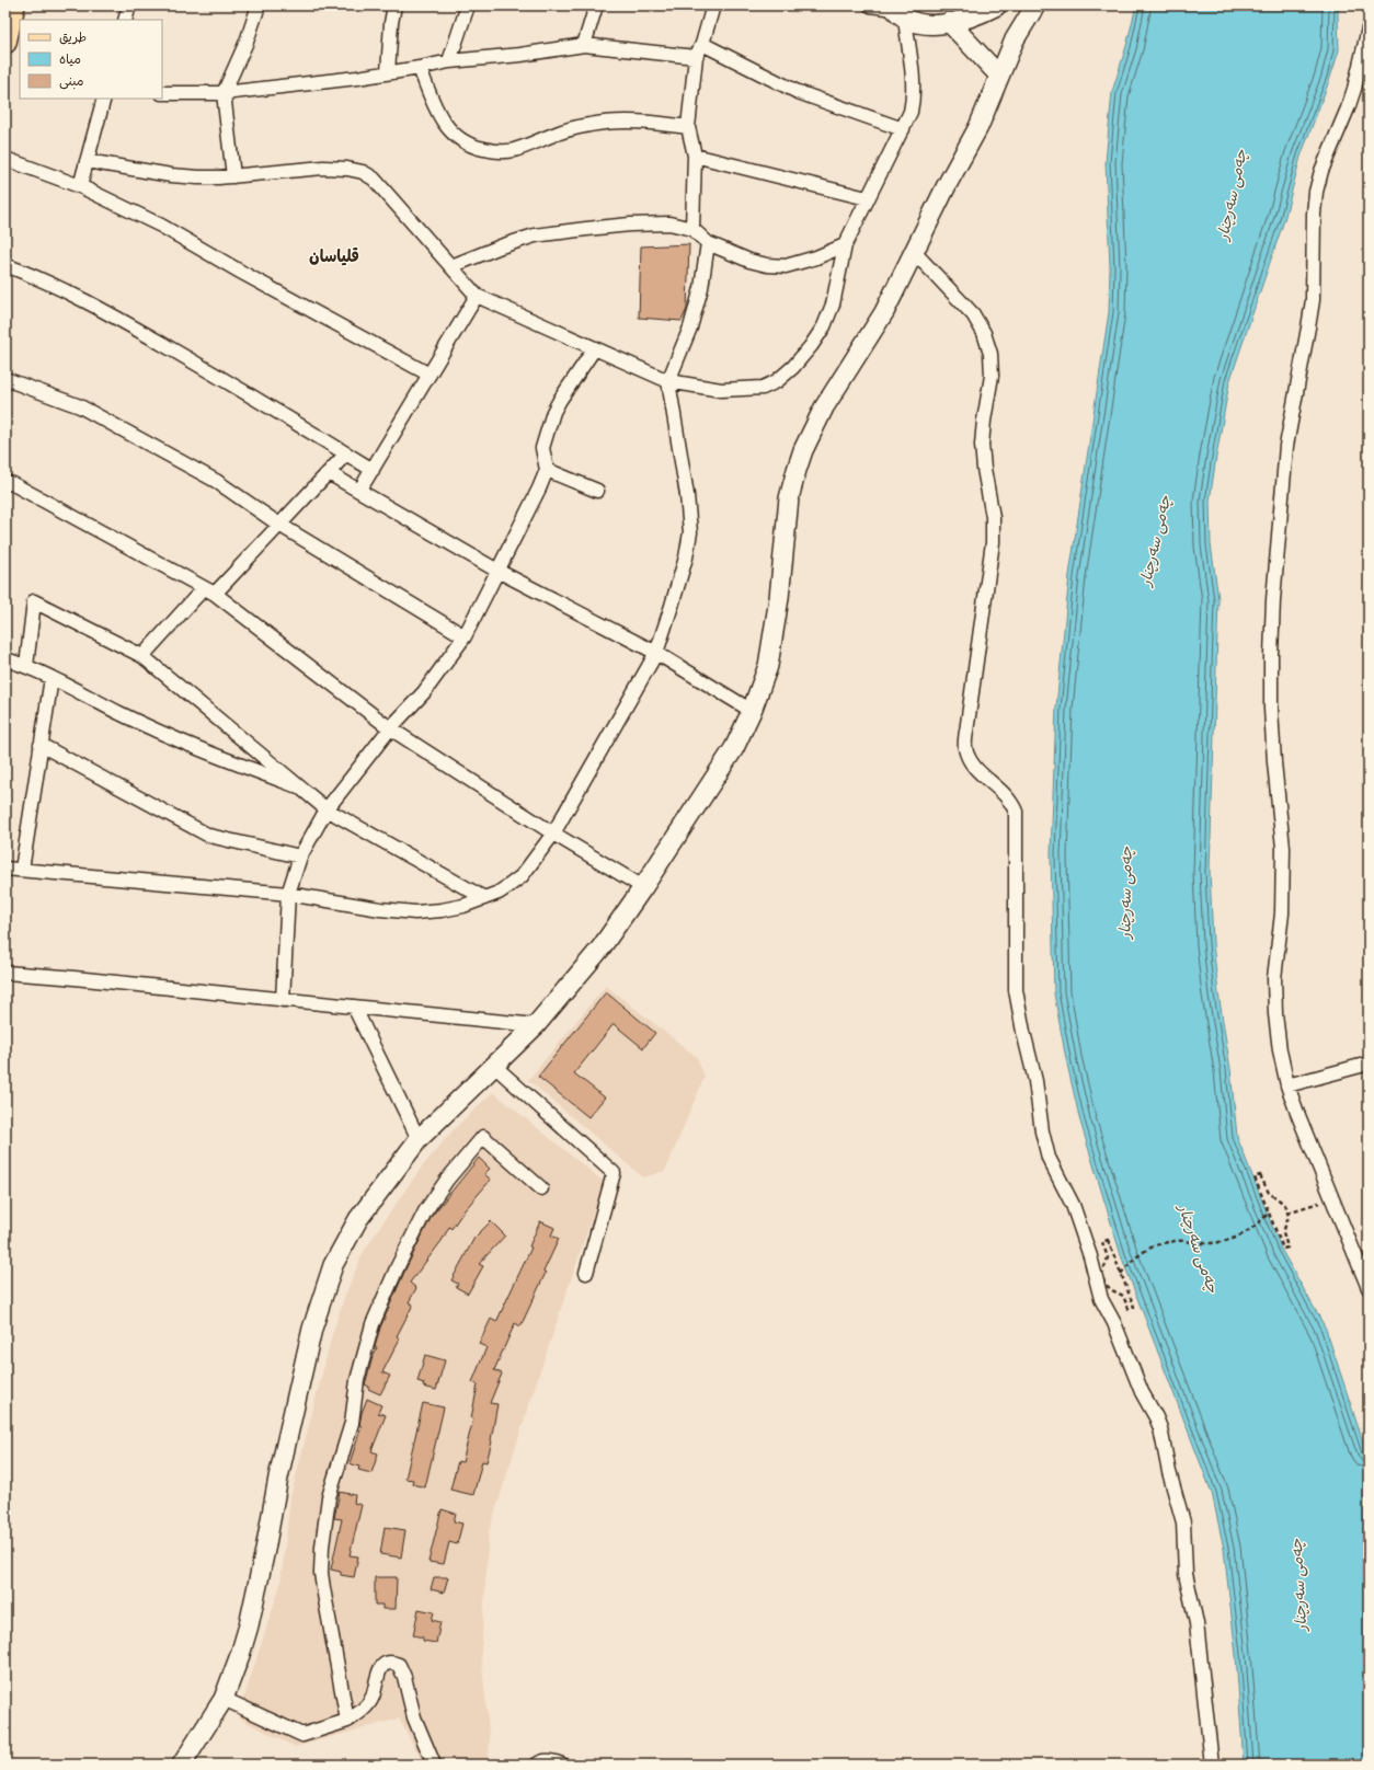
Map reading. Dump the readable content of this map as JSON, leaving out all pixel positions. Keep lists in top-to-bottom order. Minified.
{"districts":["قلياسان"],"water":["چەمی سەرچنار"],"legend":["طريق","مياه","مبنى"]}
